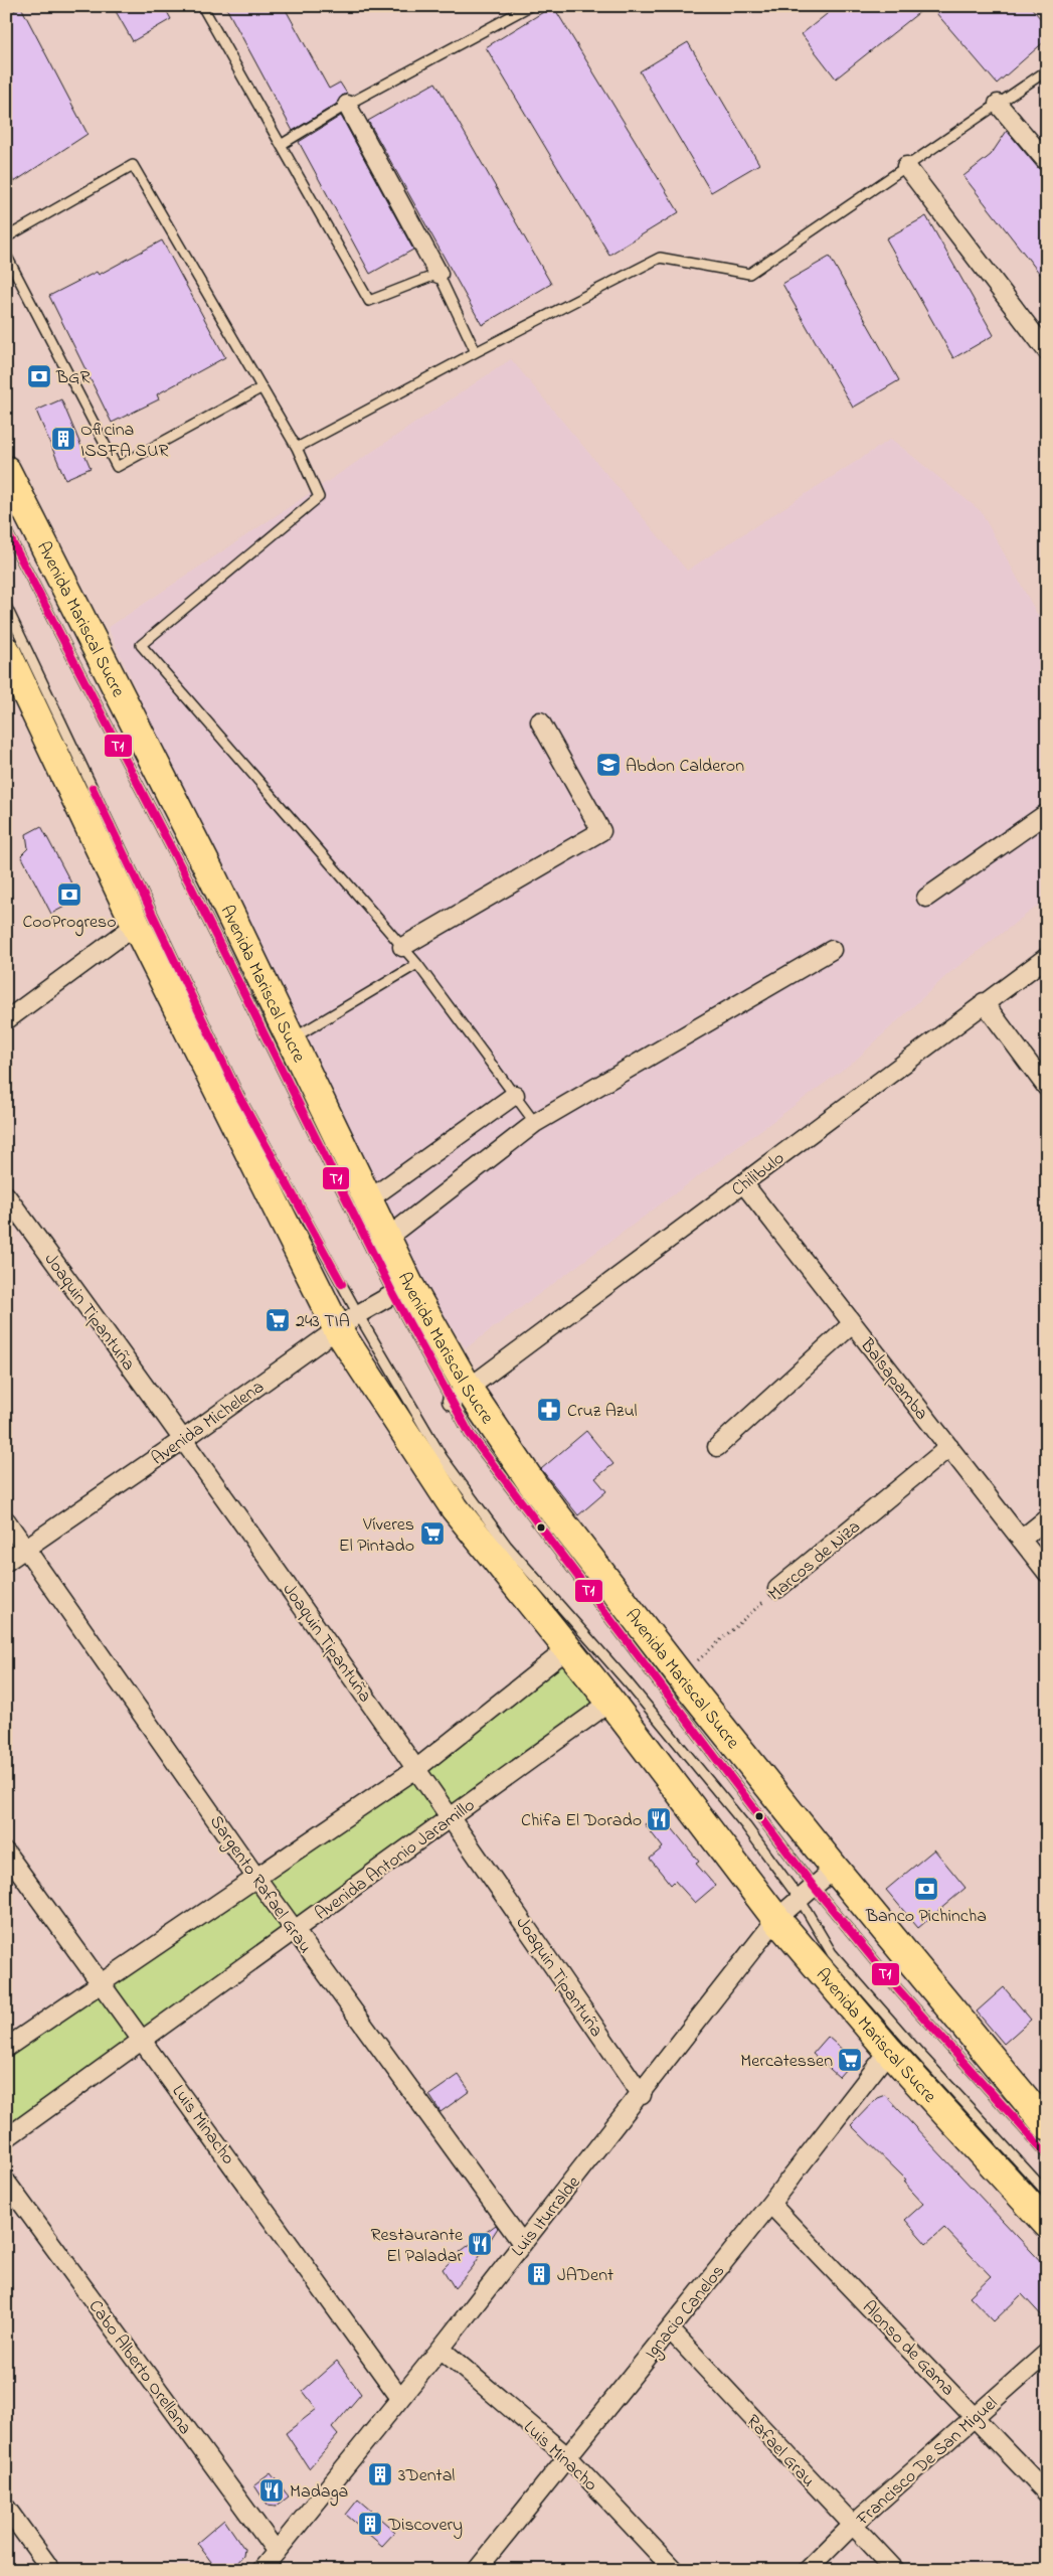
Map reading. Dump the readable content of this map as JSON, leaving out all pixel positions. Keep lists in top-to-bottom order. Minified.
{"streets":{"main road":["Avenida Mariscal Sucre"],"street":["Chilibulo","Joaquin Tipantuña","Balsapamba","Avenida Michelena","Marcos de Niza","Avenida Antonio Jaramillo","Sargento Rafael Grau","Luis Minacho","Luis Iturralde","Ignacio Canelos","Alonso de Gama","Cabo Alberto Orellana","Rafael Grau","Francisco De San Miguel"]},"crossings":[["Avenida Mariscal Sucre","Chilibulo"],["Avenida Mariscal Sucre","Avenida Michelena"],["Avenida Mariscal Sucre","Marcos de Niza"],["Avenida Mariscal Sucre","Avenida Antonio Jaramillo"],["Avenida Mariscal Sucre","Luis Iturralde"],["Avenida Mariscal Sucre","Ignacio Canelos"],["Chilibulo","Balsapamba"],["Joaquin Tipantuña","Avenida Michelena"],["Joaquin Tipantuña","Avenida Antonio Jaramillo"],["Joaquin Tipantuña","Luis Iturralde"],["Balsapamba","Marcos de Niza"],["Avenida Michelena","Sargento Rafael Grau"],["Avenida Antonio Jaramillo","Sargento Rafael Grau"],["Avenida Antonio Jaramillo","Luis Minacho"],["Sargento Rafael Grau","Luis Iturralde"],["Luis Minacho","Luis Iturralde"],["Luis Minacho","Ignacio Canelos"],["Luis Iturralde","Cabo Alberto Orellana"],["Ignacio Canelos","Alonso de Gama"],["Ignacio Canelos","Rafael Grau"],["Alonso de Gama","Francisco De San Miguel"],["Rafael Grau","Francisco De San Miguel"]],"places":{"bank":["BGR","CooProgreso","Banco Pichincha"],"building":["Oficina ISSFA SUR","JADent","3Dental","Discovery"],"school or university":["Abdon Calderon"],"supermarket":["243 TIA","Víveres El Pintado","Mercatessen"],"pharmacy":["Cruz Azul"],"restaurant":["Chifa El Dorado","Restaurante El Paladar","Madaga"]},"lines":["transit line T1"]}
